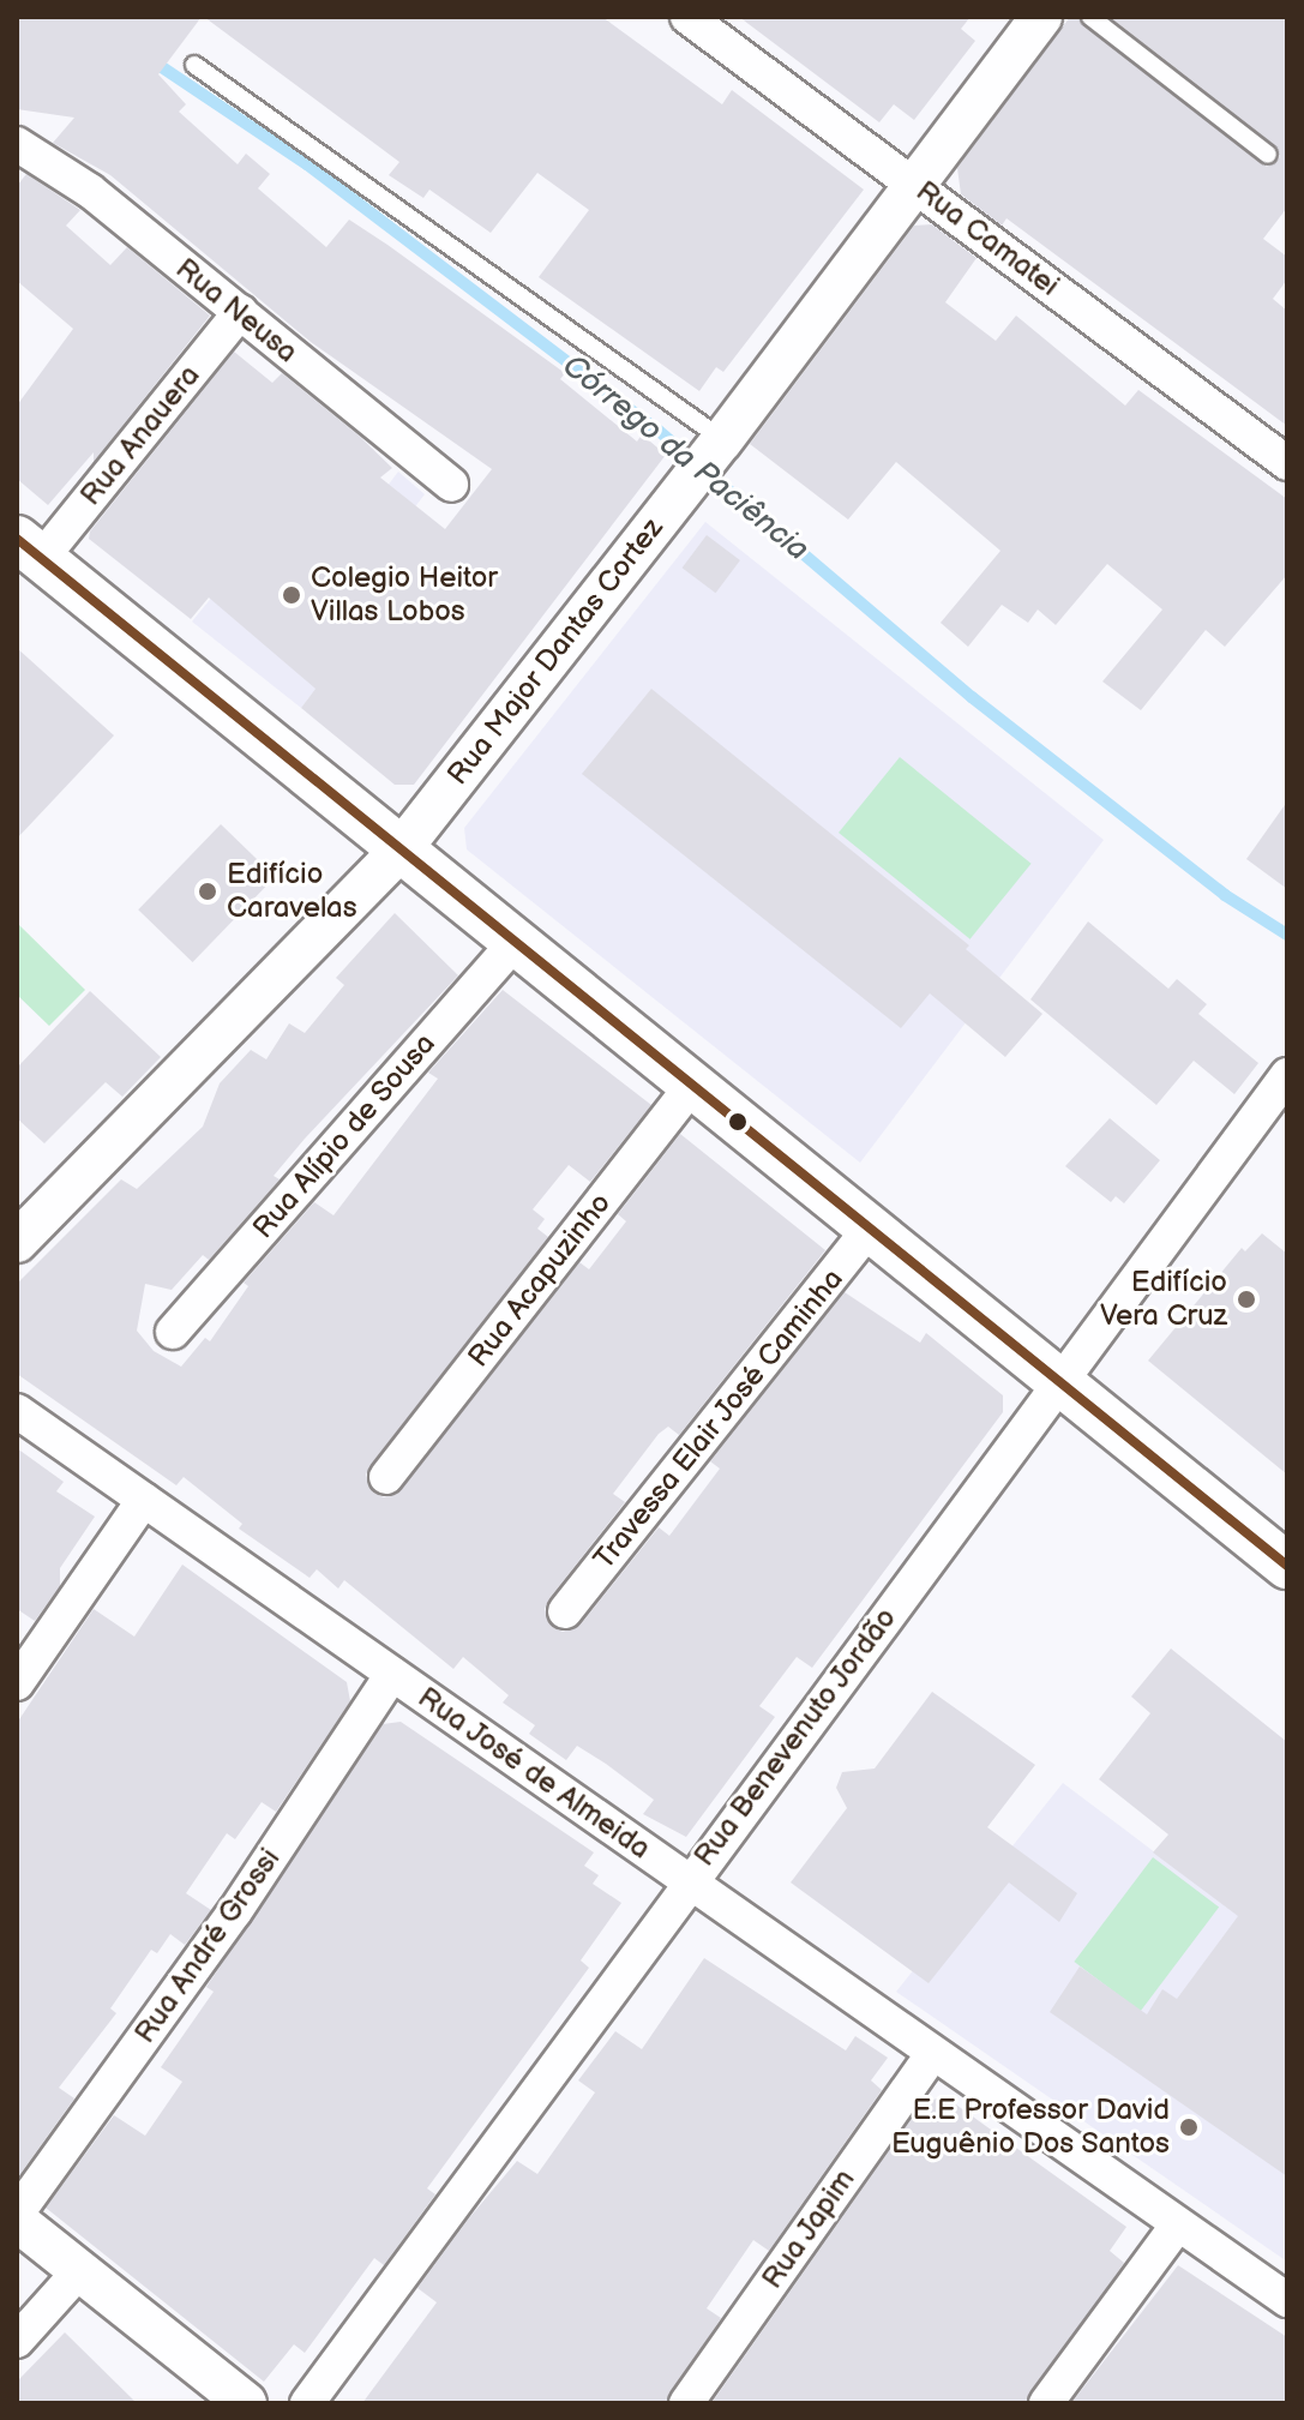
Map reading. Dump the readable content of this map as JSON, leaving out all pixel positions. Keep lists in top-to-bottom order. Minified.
{"streets":{"street":["Rua Camatei","Rua Neusa","Rua Anauera","Rua Major Dantas Cortez","Rua Alípio de Sousa","Rua Acapuzinho","Travessa Elair José Caminha","Rua Benevenuto Jordão","Rua José de Almeida","Rua André Grossi","Rua Japim"]},"crossings":[["Rua Camatei","Rua Major Dantas Cortez"],["Rua Neusa","Rua Anauera"],["Rua Benevenuto Jordão","Rua José de Almeida"],["Rua José de Almeida","Rua André Grossi"],["Rua José de Almeida","Rua Japim"]],"water":["Córrego da Paciência"],"places":["Colegio Heitor Villas Lobos","Edifício Caravelas","Edifício Vera Cruz","E.E Professor David Euguênio Dos Santos"]}
